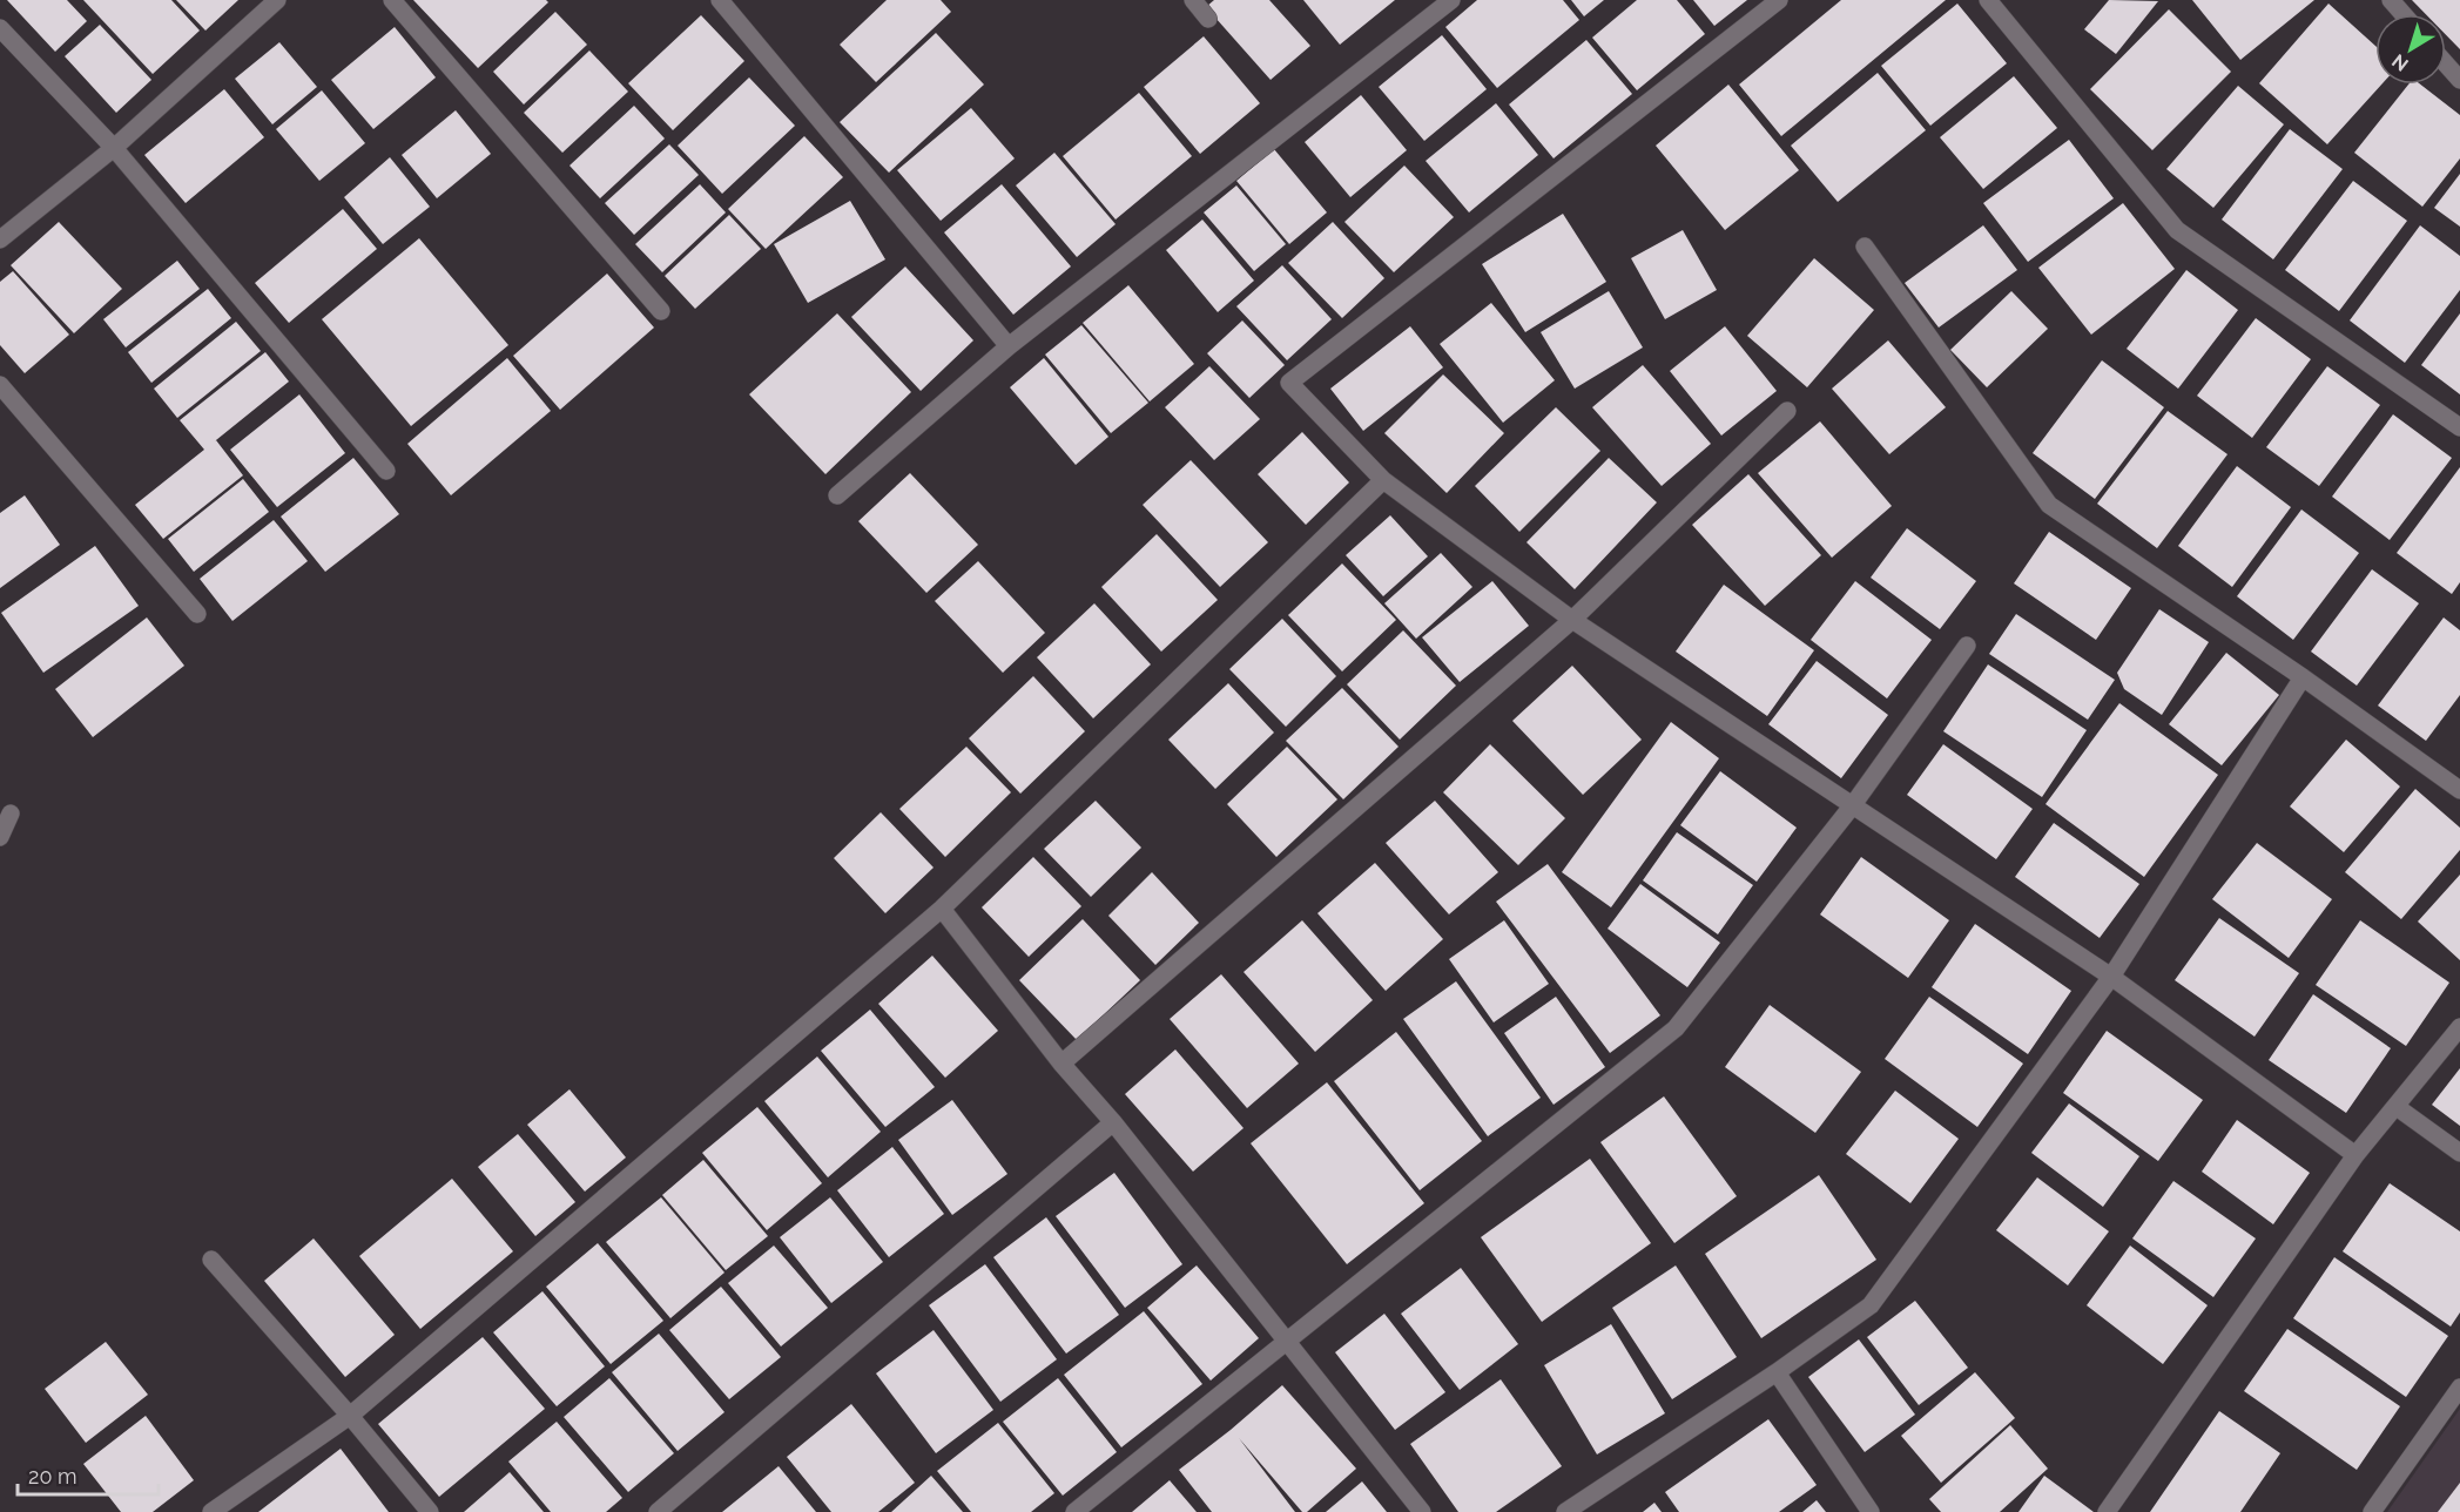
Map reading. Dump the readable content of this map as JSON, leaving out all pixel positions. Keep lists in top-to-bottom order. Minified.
{"scale_bar":"20 m","north":"bottom left"}
